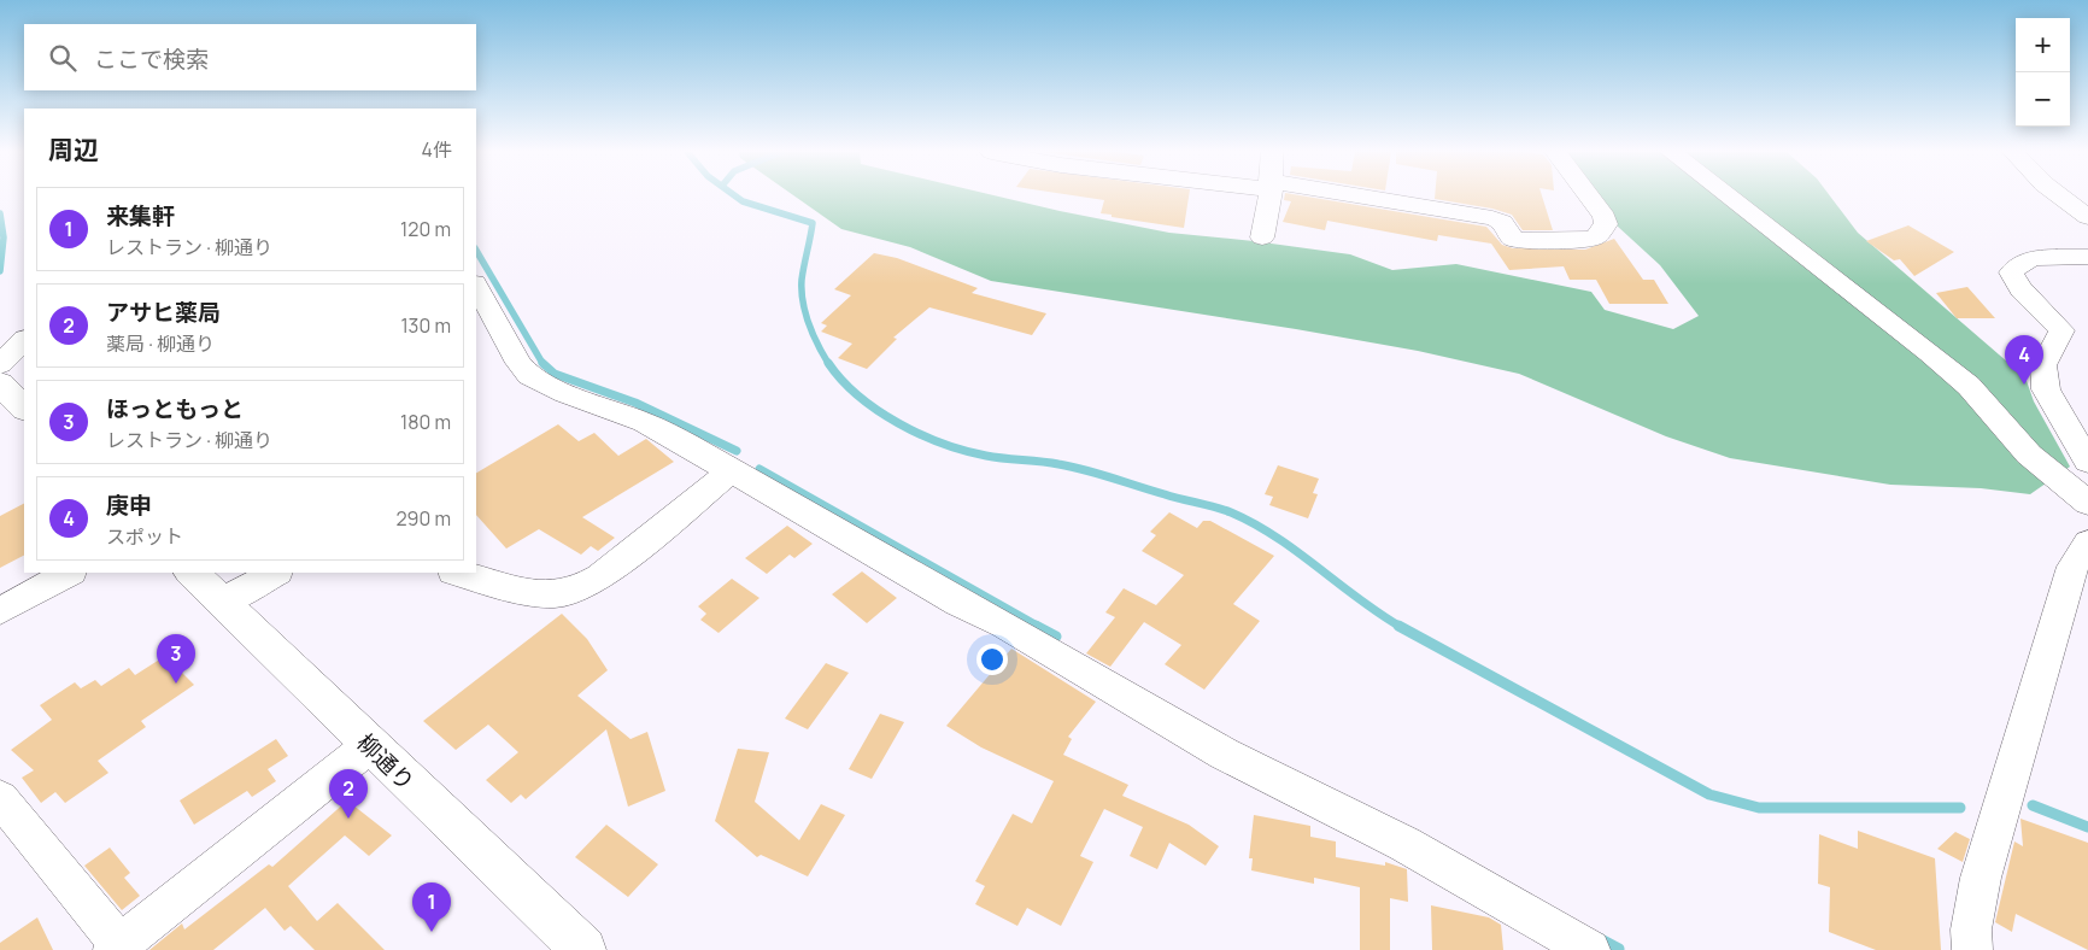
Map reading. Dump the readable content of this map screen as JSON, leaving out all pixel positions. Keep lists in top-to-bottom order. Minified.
{"streets":{"street":["柳通り"]},"page":{"map_buttons":["+","−"],"search":"ここで検索","heading":["周辺","4件"],"list":[{"mark":"1","name":"来集軒","note":"レストラン · 柳通り","value":"120 m"},{"mark":"2","name":"アサヒ薬局","note":"薬局 · 柳通り","value":"130 m"},{"mark":"3","name":"ほっともっと","note":"レストラン · 柳通り","value":"180 m"},{"mark":"4","name":"庚申","note":"スポット","value":"290 m"}],"pins":["4","3","2","1"]}}
